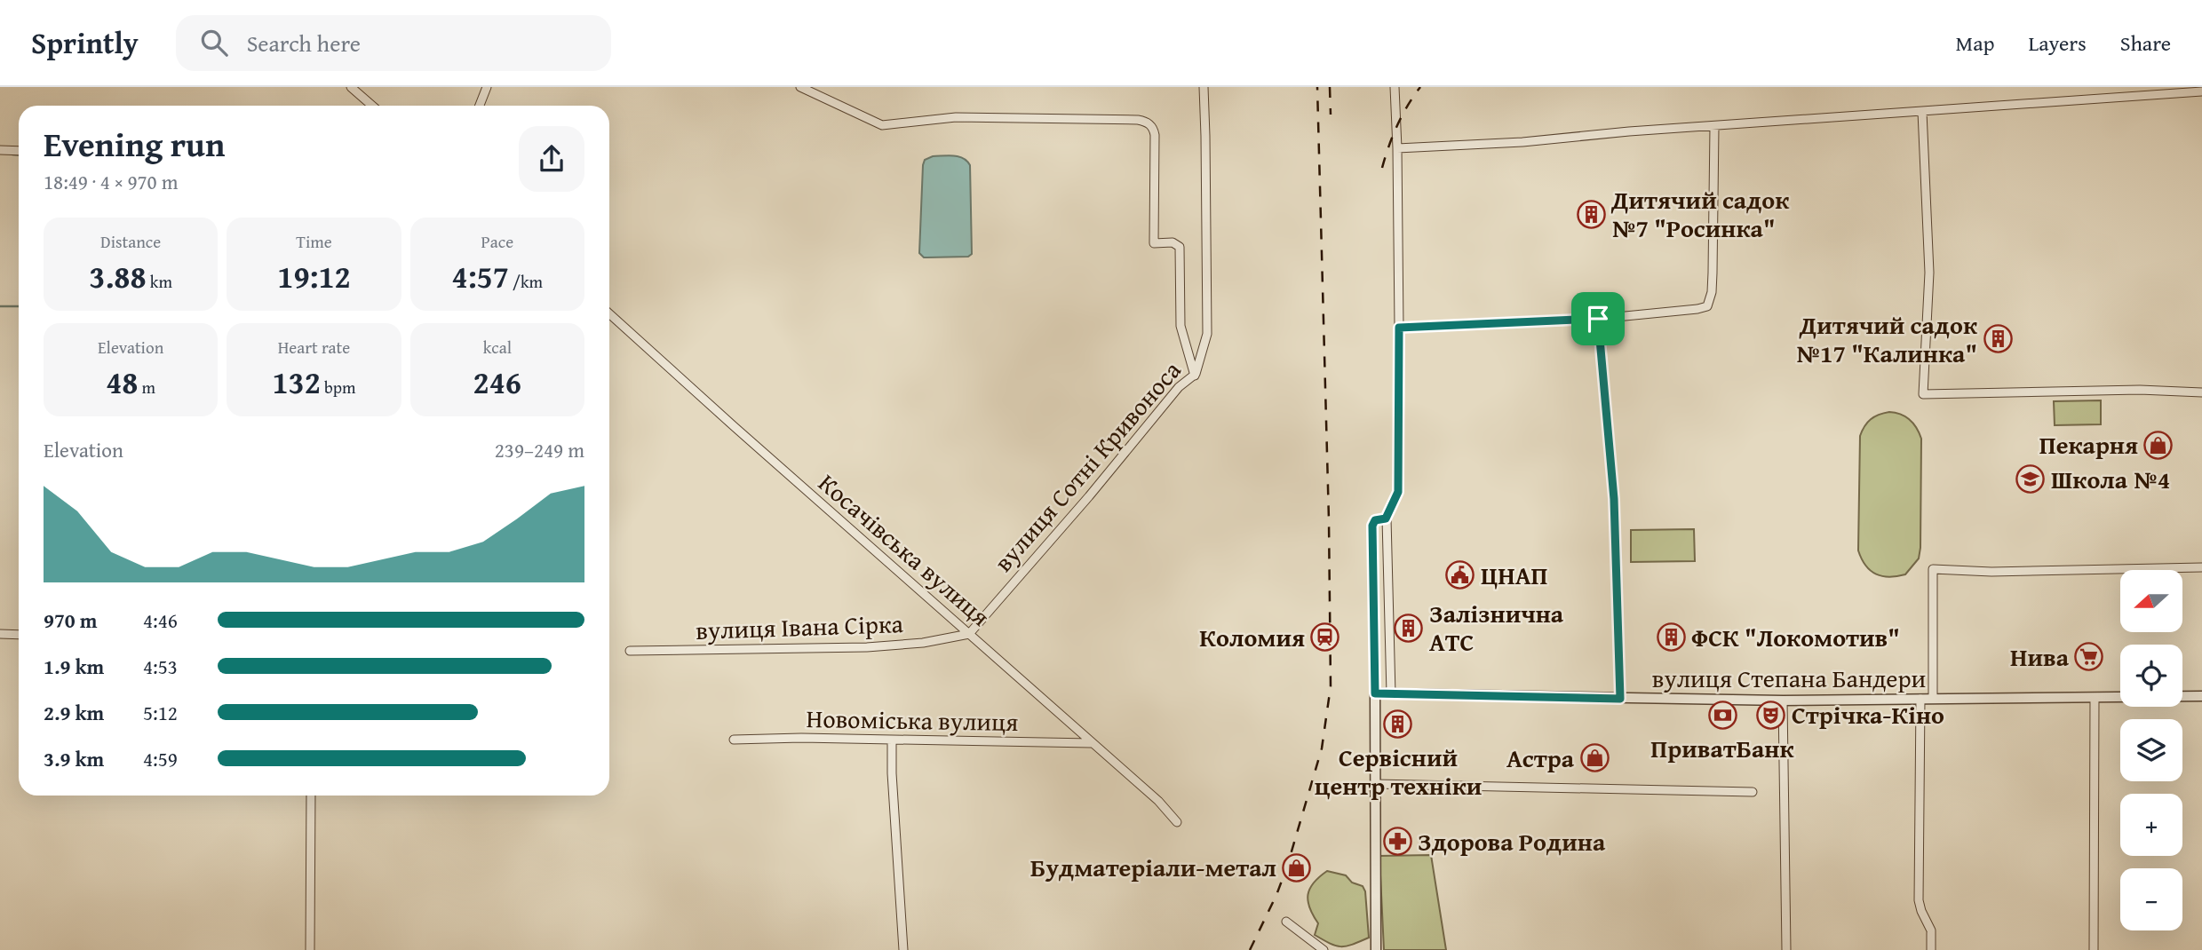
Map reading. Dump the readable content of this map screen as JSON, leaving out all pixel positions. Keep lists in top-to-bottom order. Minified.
{"streets":{"street":["вулиця Сотні Кривоноса","Косачівська вулиця","вулиця Івана Сірка","вулиця Степана Бандери","Новоміська вулиця"]},"crossings":[["вулиця Сотні Кривоноса","Косачівська вулиця"],["вулиця Сотні Кривоноса","вулиця Івана Сірка"],["Косачівська вулиця","вулиця Івана Сірка"],["Косачівська вулиця","Новоміська вулиця"]],"places":{"building":["Дитячий садок №7 \"Росинка\"","Дитячий садок №17 \"Калинка\"","Залізнична АТС","ФСК \"Локомотив\"","Сервісний центр техніки"],"shop":["Пекарня","Астра","Будматеріали-метал"],"school or university":["Школа №4"],"public building":["ЦНАП"],"station":["Коломия"],"supermarket":["Нива"],"theatre":["Стрічка-Кіно"],"bank":["ПриватБанк"],"pharmacy":["Здорова Родина"]},"north":"left","page":{"header":"Sprintly","search":"Search here","nav":["Map","Layers","Share"],"heading":["Evening run","18:49 · 4 × 970 m"],"stats":[["Distance","3.88 km"],["Time","19:12"],["Pace","4:57 /km"],["Elevation","48 m"],["Heart rate","132 bpm"],["kcal","246"]],"chart":["Elevation","239–249 m"],"map_buttons":["+","−"],"list":[{"name":"970 m","note":"4:46"},{"name":"1.9 km","note":"4:53"},{"name":"2.9 km","note":"5:12"},{"name":"3.9 km","note":"4:59"}]}}
